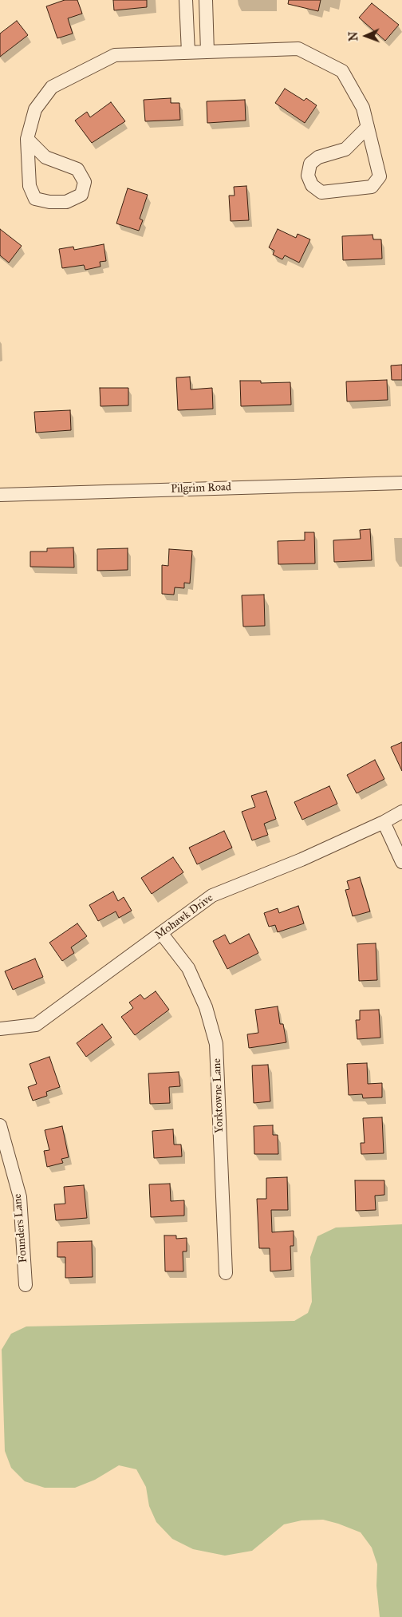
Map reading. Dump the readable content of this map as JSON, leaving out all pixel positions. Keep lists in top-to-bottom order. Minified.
{"streets":{"street":["Pilgrim Road","Mohawk Drive","Yorktowne Lane","Founders Lane"]},"crossings":[["Mohawk Drive","Yorktowne Lane"]],"north":"left"}
